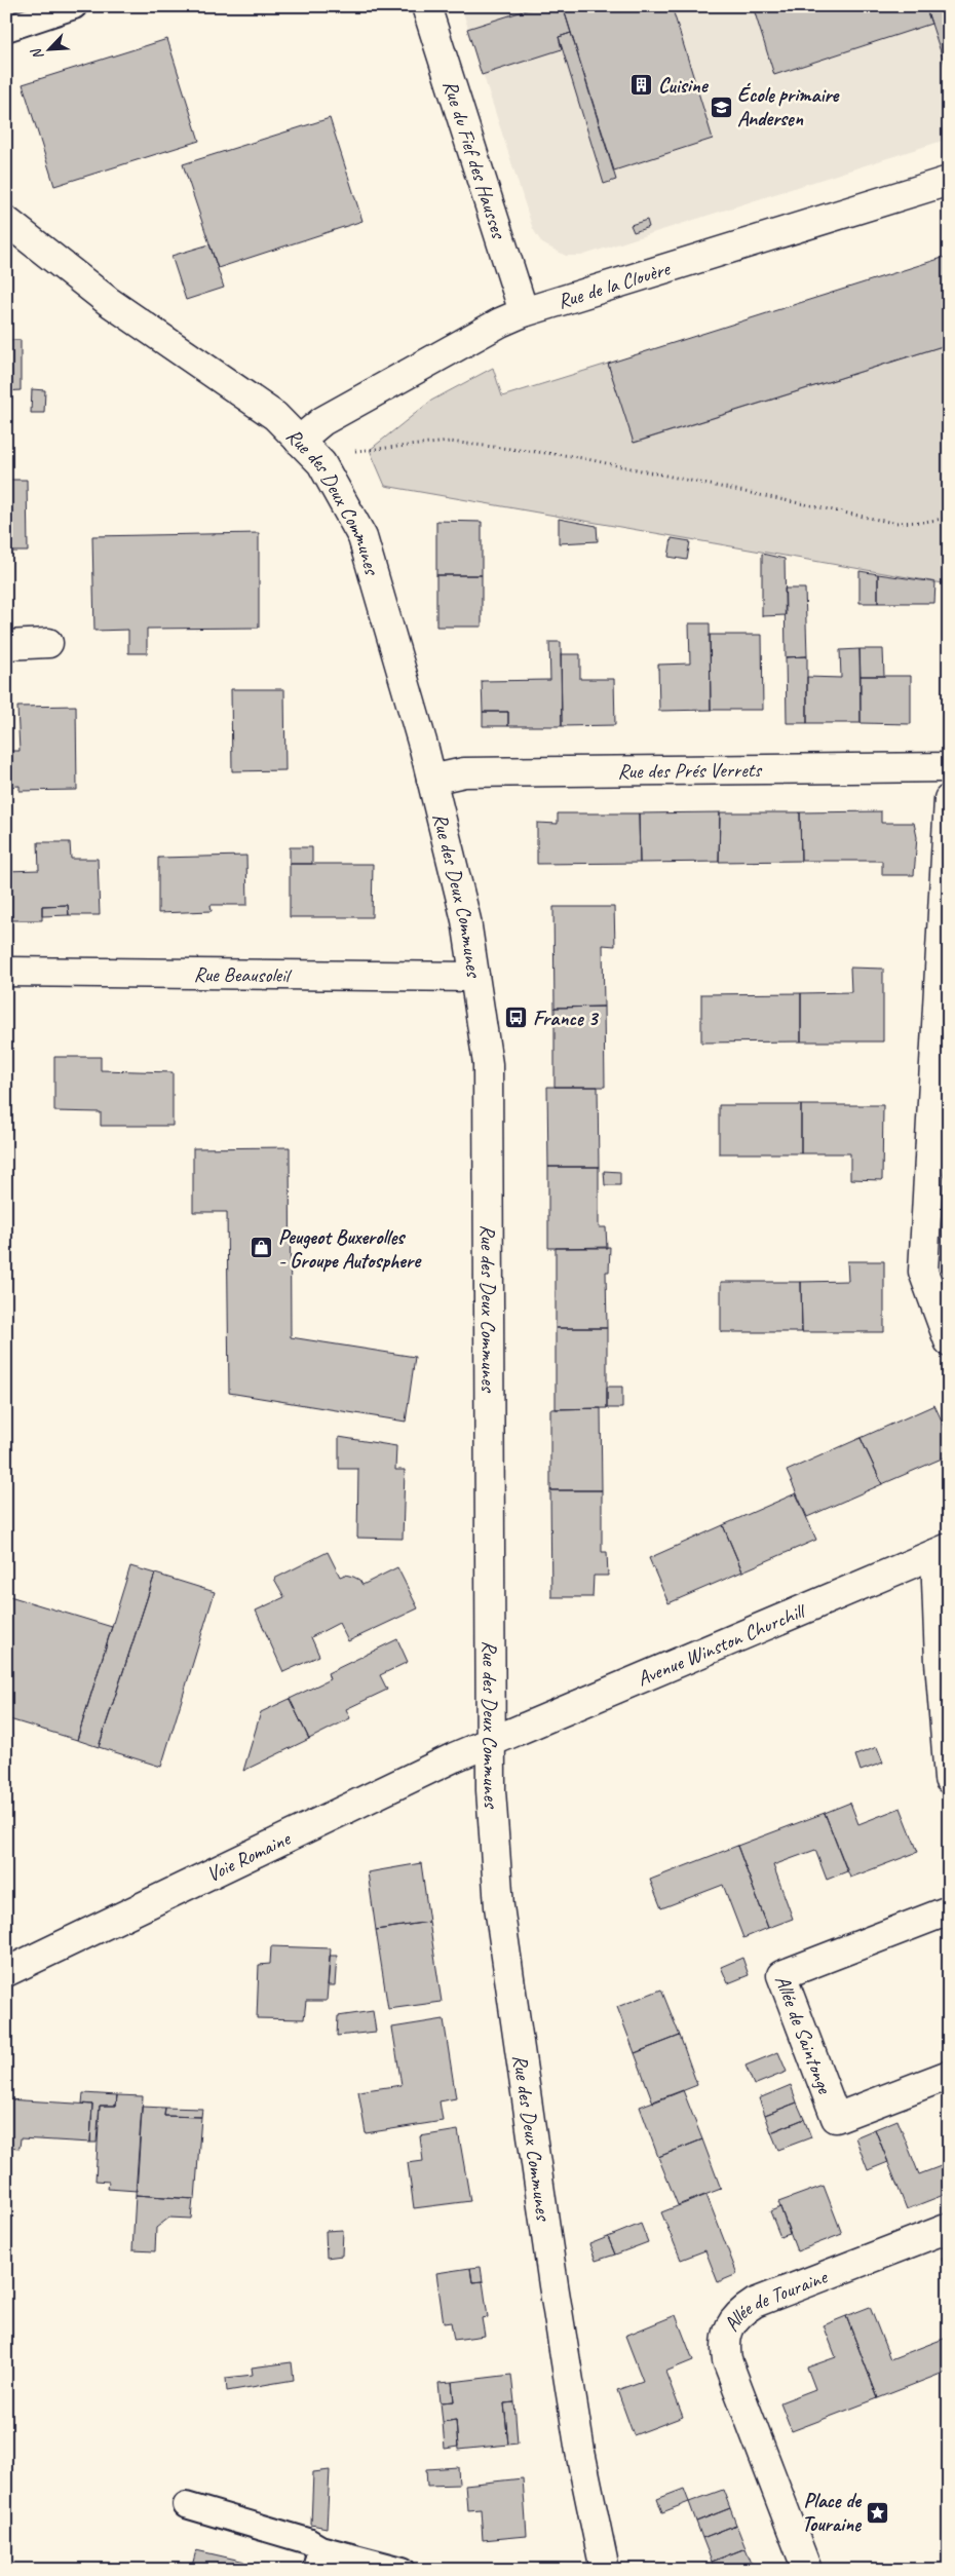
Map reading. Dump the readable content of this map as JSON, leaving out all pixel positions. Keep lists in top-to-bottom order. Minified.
{"streets":{"street":["Rue du Fief des Hausses","Rue de la Clouère","Rue des Deux Communes","Rue des Prés Verrets","Rue Beausoleil","Avenue Winston Churchill","Voie Romaine","Allée de Saintonge","Allée de Touraine"]},"crossings":[["Rue du Fief des Hausses","Rue de la Clouère"],["Rue de la Clouère","Rue des Deux Communes"],["Rue des Deux Communes","Rue des Prés Verrets"],["Rue des Deux Communes","Rue Beausoleil"],["Rue des Deux Communes","Avenue Winston Churchill"],["Rue des Deux Communes","Voie Romaine"],["Avenue Winston Churchill","Voie Romaine"]],"places":{"building":["Cuisine"],"school or university":["École primaire Andersen"],"bus stop":["France 3"],"shop":["Peugeot Buxerolles - Groupe Autosphere"],"place":["Place de Touraine"]},"north":"bottom left"}
